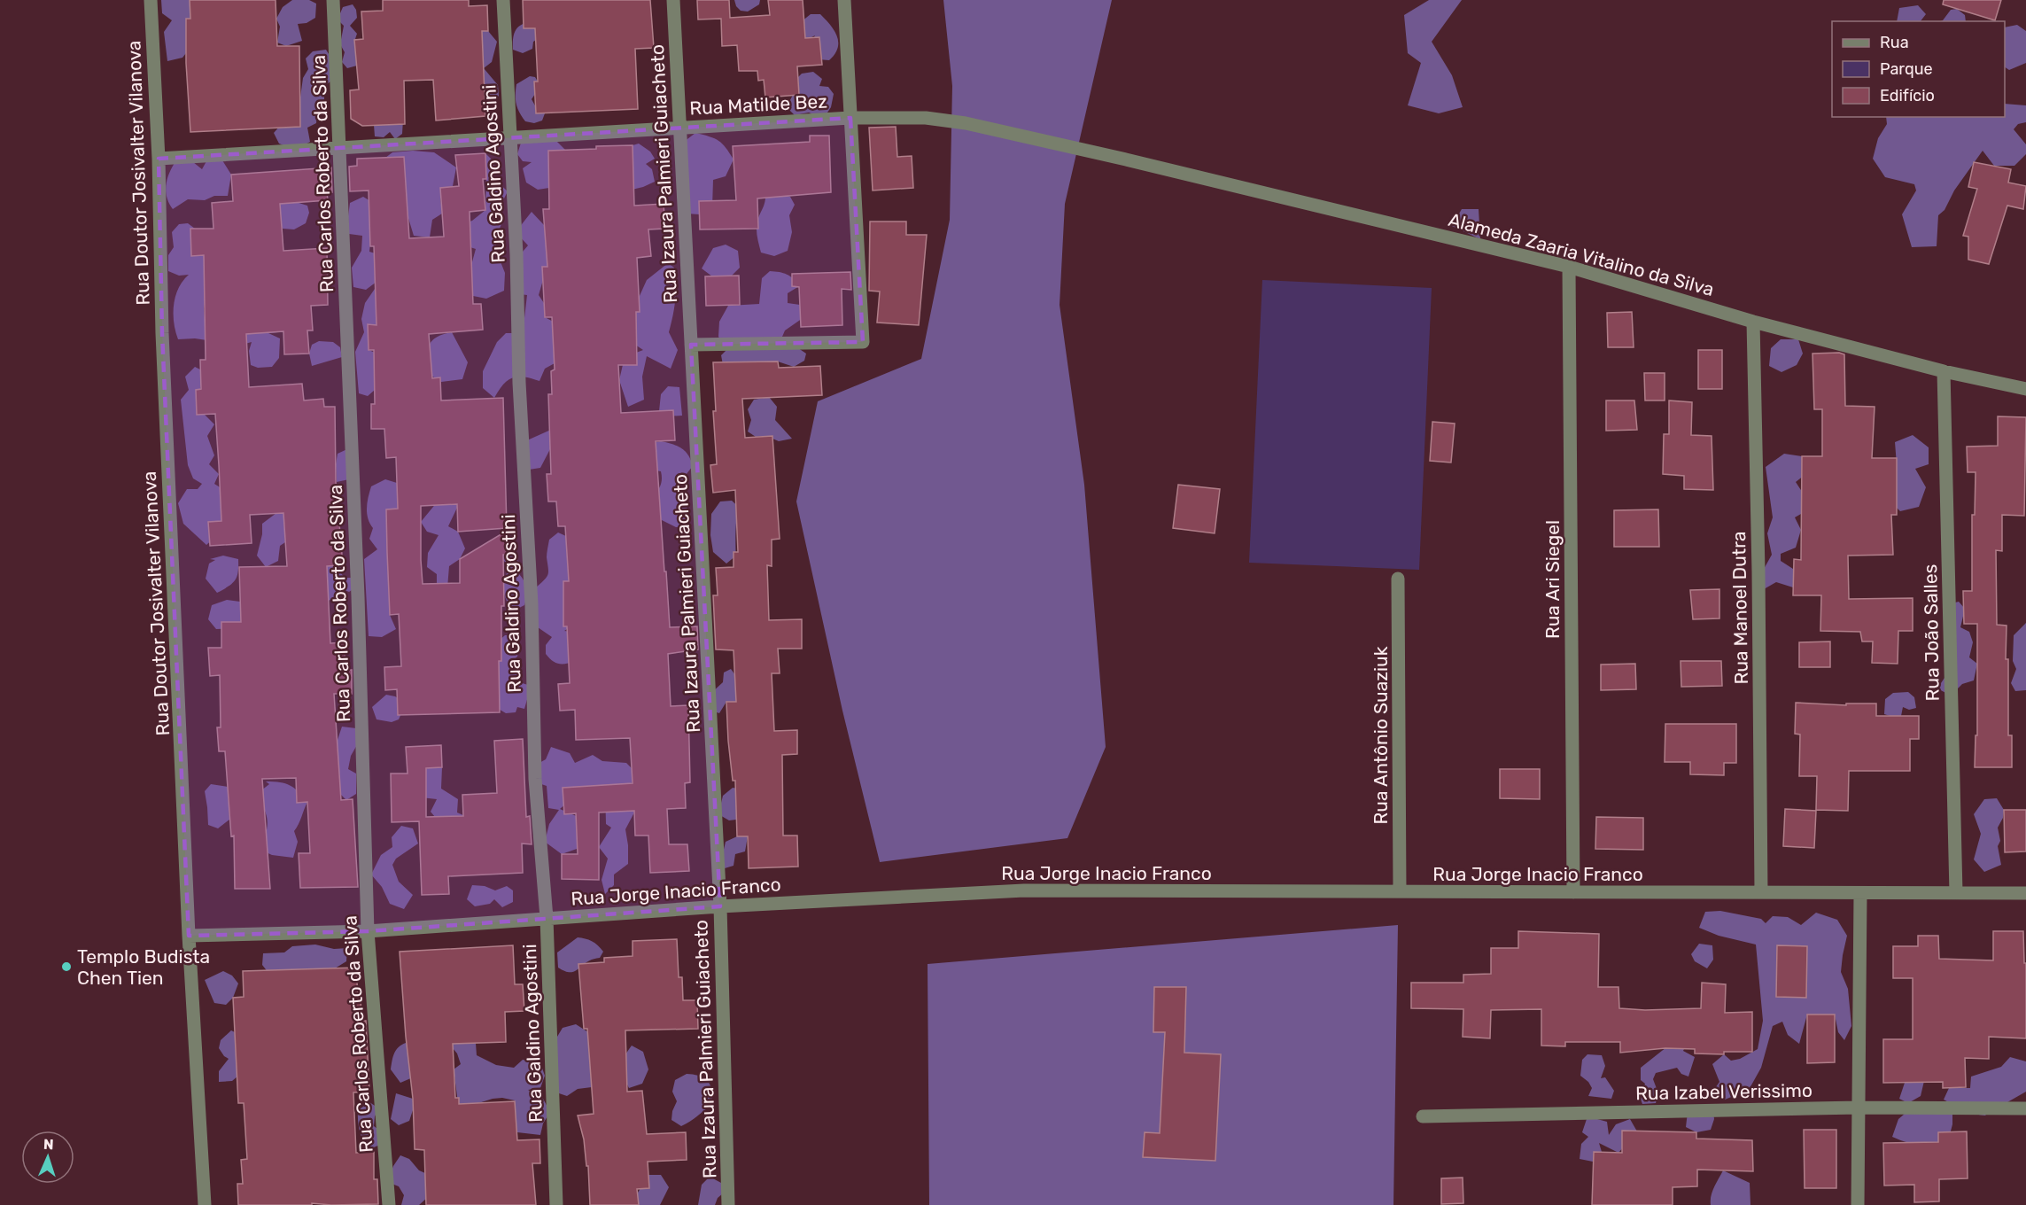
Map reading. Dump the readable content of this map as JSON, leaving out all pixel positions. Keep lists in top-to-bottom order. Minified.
{"streets":{"street":["Rua Matilde Bez","Rua Doutor Josivalter Vilanova","Rua Carlos Roberto da Silva","Rua Galdino Agostini","Rua Izaura Palmieri Guiacheto","Alameda Zaaria Vitalino da Silva","Rua Ari Siegel","Rua Manoel Dutra","Rua João Salles","Rua Antônio Suaziuk","Rua Jorge Inacio Franco","Rua Izabel Verissimo"]},"crossings":[["Rua Matilde Bez","Rua Doutor Josivalter Vilanova"],["Rua Matilde Bez","Rua Carlos Roberto da Silva"],["Rua Matilde Bez","Rua Galdino Agostini"],["Rua Matilde Bez","Rua Izaura Palmieri Guiacheto"],["Rua Matilde Bez","Alameda Zaaria Vitalino da Silva"],["Rua Doutor Josivalter Vilanova","Rua Jorge Inacio Franco"],["Rua Carlos Roberto da Silva","Rua Jorge Inacio Franco"],["Rua Galdino Agostini","Rua Jorge Inacio Franco"],["Rua Izaura Palmieri Guiacheto","Rua Jorge Inacio Franco"],["Alameda Zaaria Vitalino da Silva","Rua Ari Siegel"],["Alameda Zaaria Vitalino da Silva","Rua Manoel Dutra"],["Alameda Zaaria Vitalino da Silva","Rua João Salles"],["Rua Ari Siegel","Rua Jorge Inacio Franco"],["Rua Manoel Dutra","Rua Jorge Inacio Franco"],["Rua João Salles","Rua Jorge Inacio Franco"],["Rua Antônio Suaziuk","Rua Jorge Inacio Franco"]],"places":["Templo Budista Chen Tien"],"legend":["Rua","Parque","Edifício"],"north":"top"}
